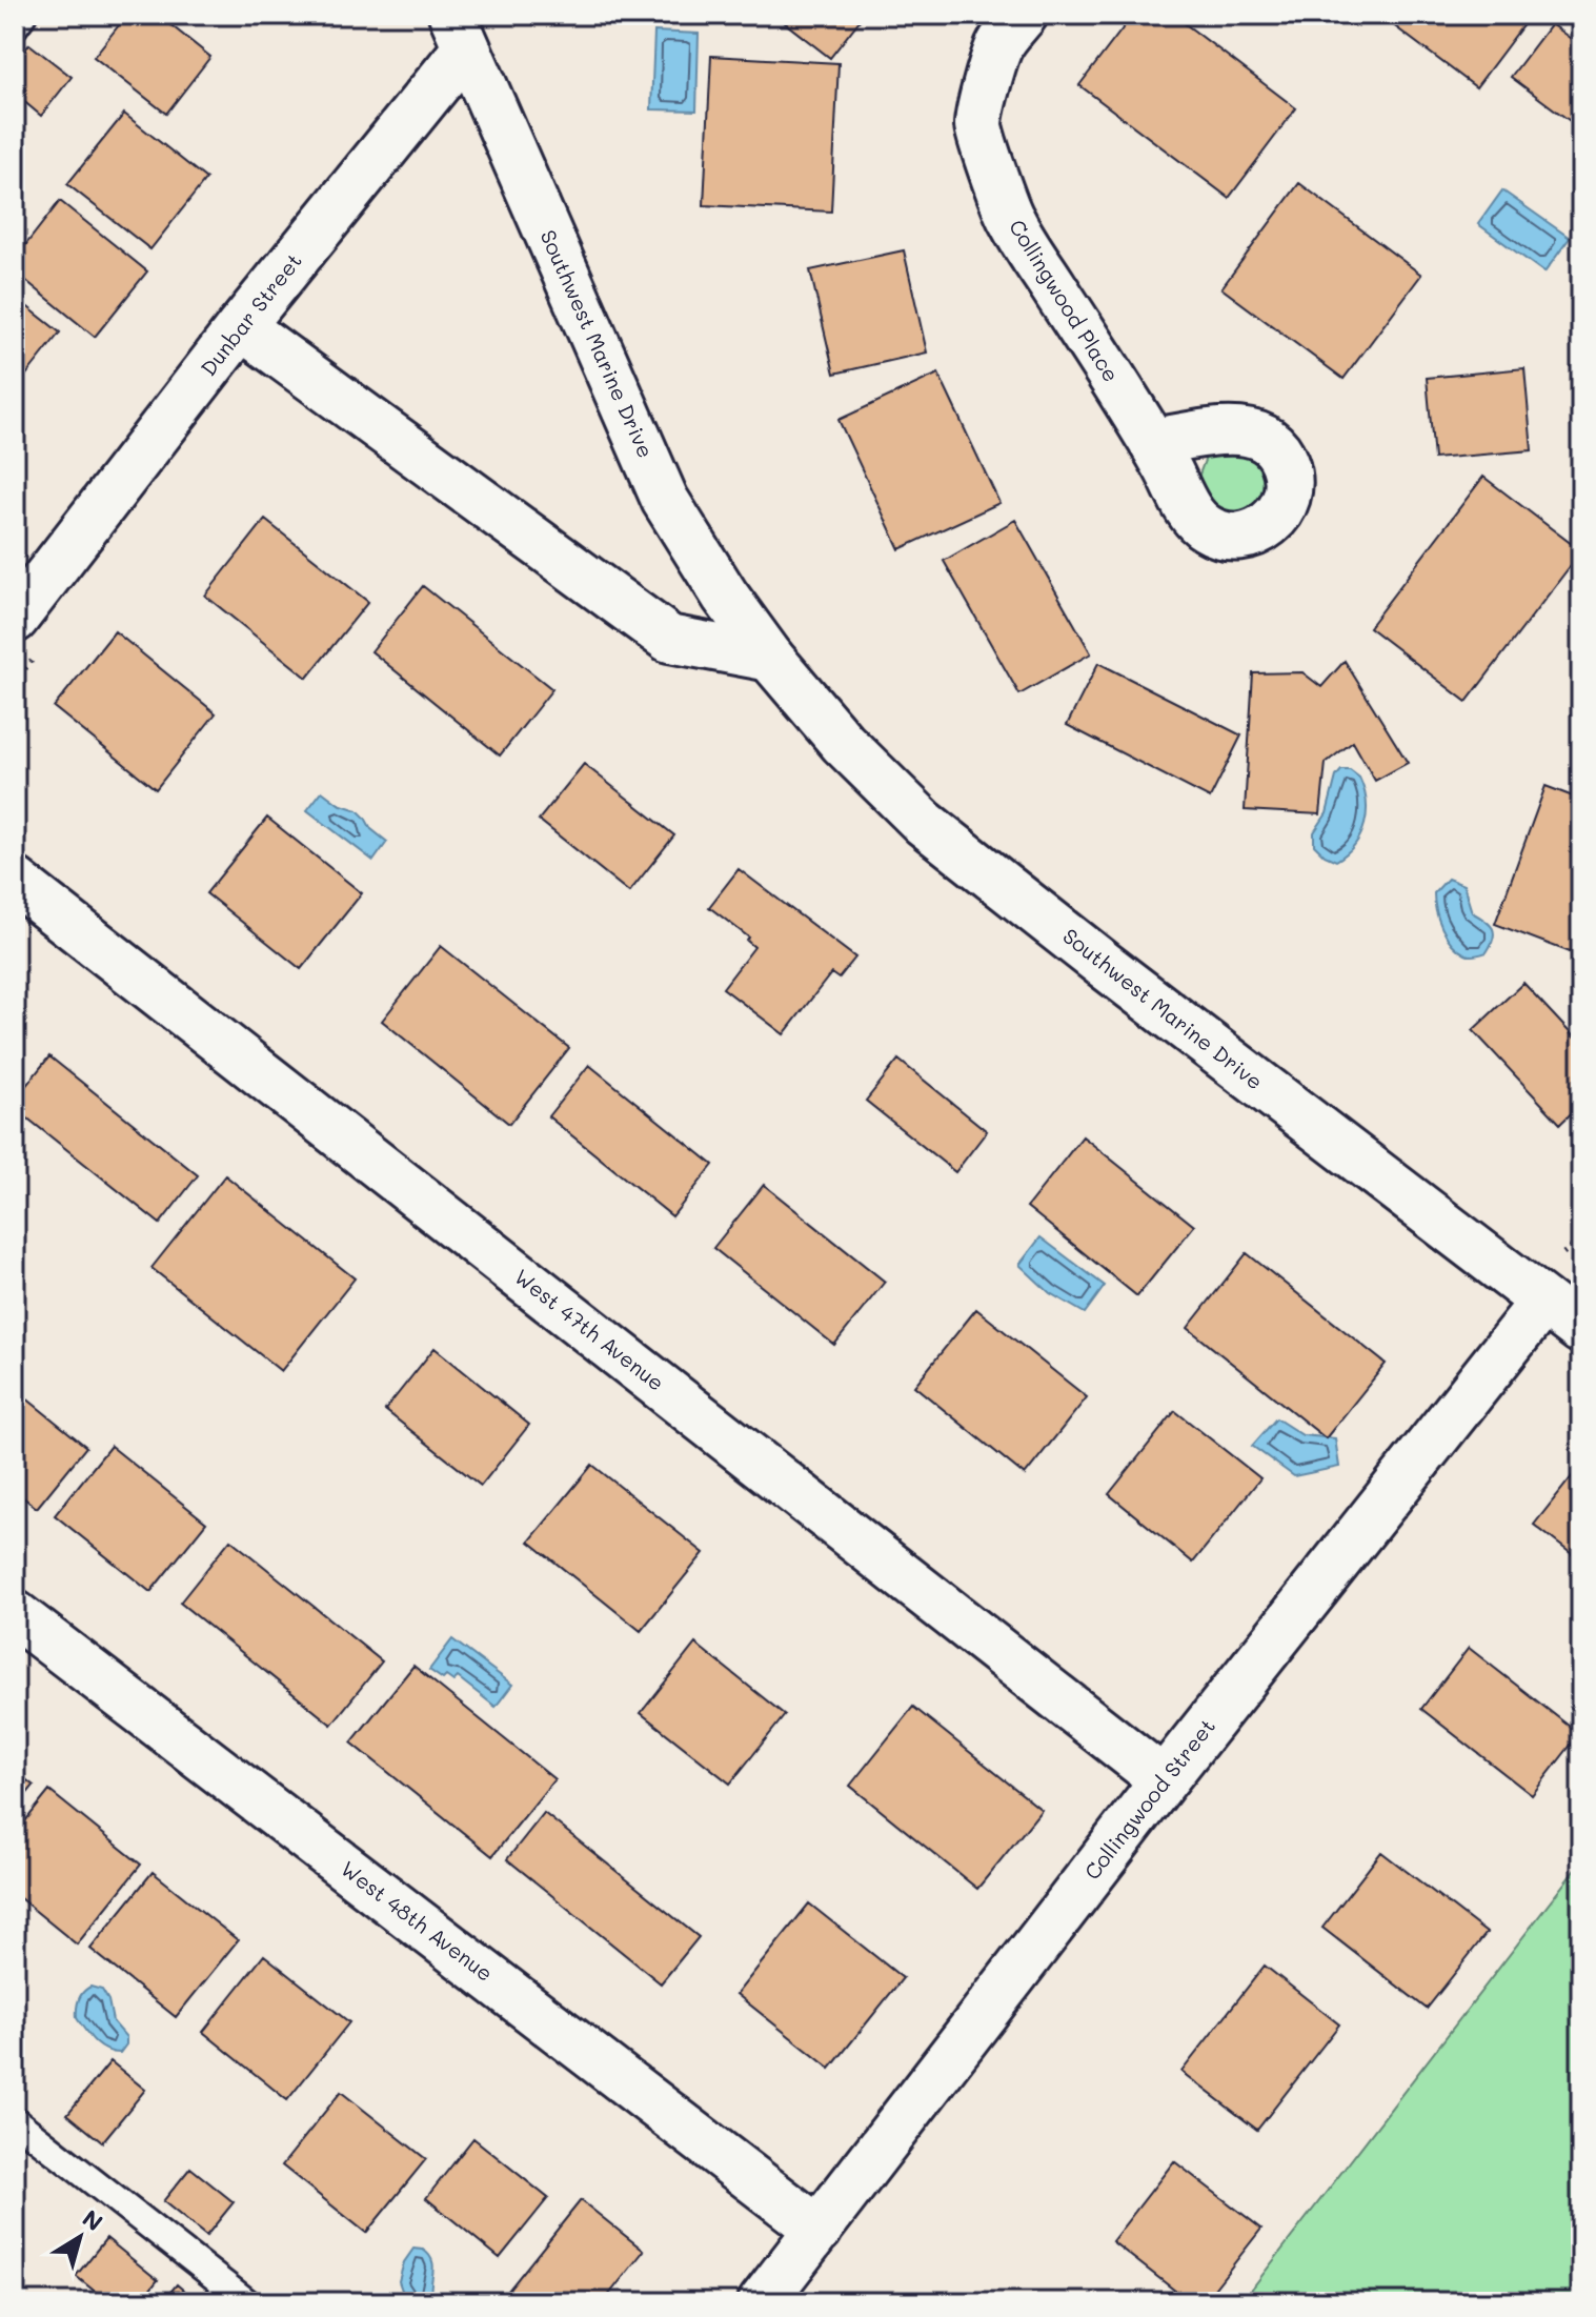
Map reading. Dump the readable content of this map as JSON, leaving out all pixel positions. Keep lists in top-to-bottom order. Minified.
{"streets":{"street":["Collingwood Place","Dunbar Street","Southwest Marine Drive","West 47th Avenue","Collingwood Street","West 48th Avenue"]},"crossings":[["Dunbar Street","Southwest Marine Drive"],["Southwest Marine Drive","Collingwood Street"],["West 47th Avenue","Collingwood Street"],["Collingwood Street","West 48th Avenue"]],"north":"top right"}
